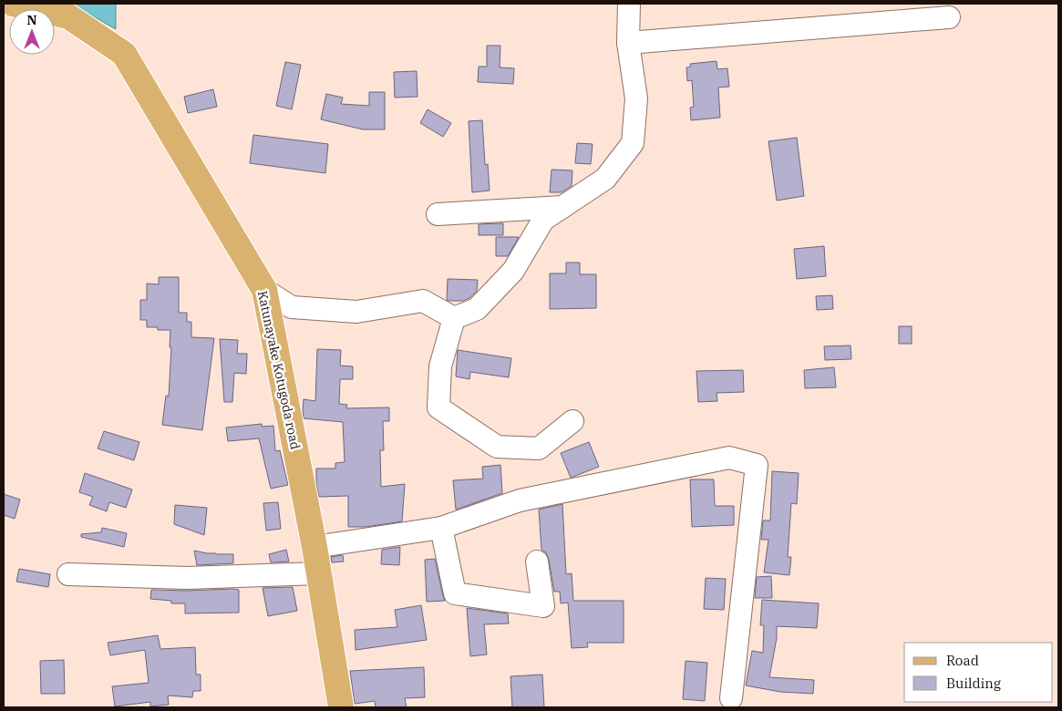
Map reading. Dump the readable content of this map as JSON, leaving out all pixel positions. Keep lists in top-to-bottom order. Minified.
{"streets":{"main road":["Katunayake Kotugoda road"]},"legend":["Road","Building"],"north":"top"}
